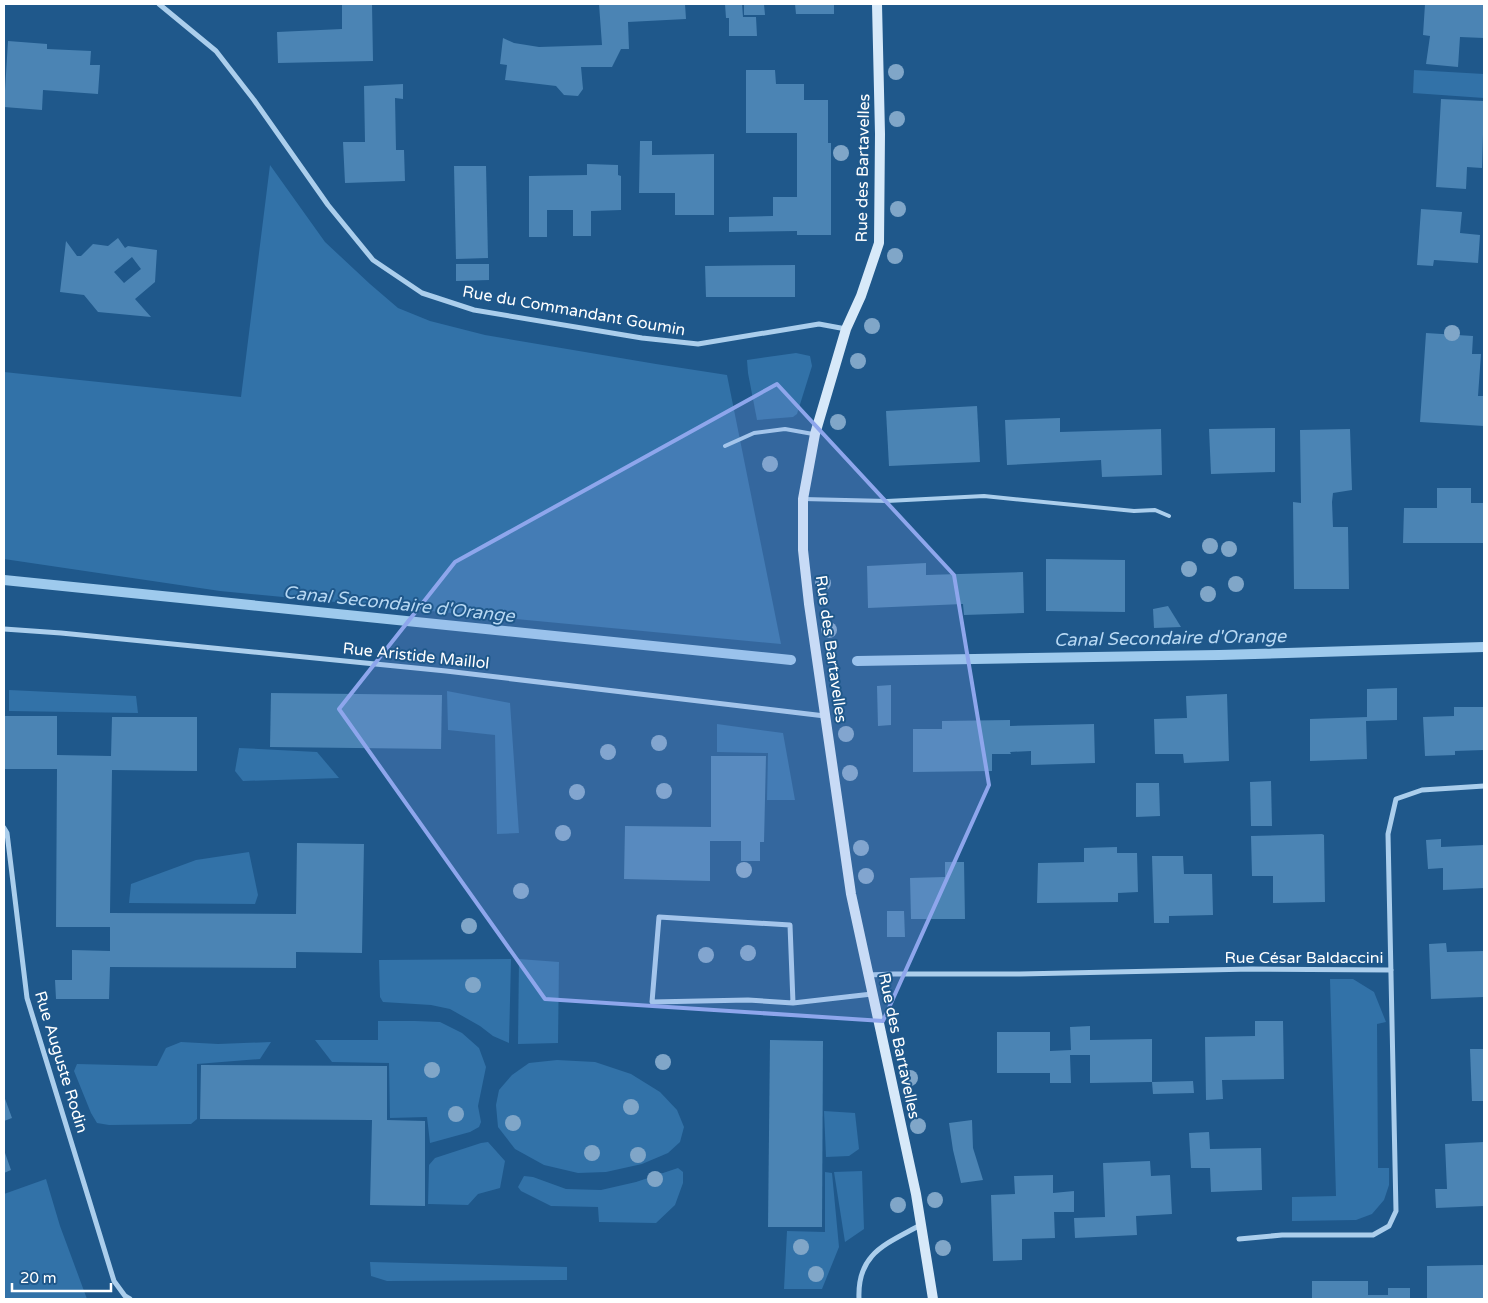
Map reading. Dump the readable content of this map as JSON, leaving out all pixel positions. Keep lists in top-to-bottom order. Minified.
{"streets":{"street":["Rue des Bartavelles","Rue du Commandant Goumin","Rue Aristide Maillol","Rue César Baldaccini","Rue Auguste Rodin"]},"crossings":[["Rue des Bartavelles","Rue du Commandant Goumin"],["Rue des Bartavelles","Rue Aristide Maillol"],["Rue des Bartavelles","Rue César Baldaccini"]],"water":["Canal Secondaire d'Orange"],"scale_bar":"20 m"}
